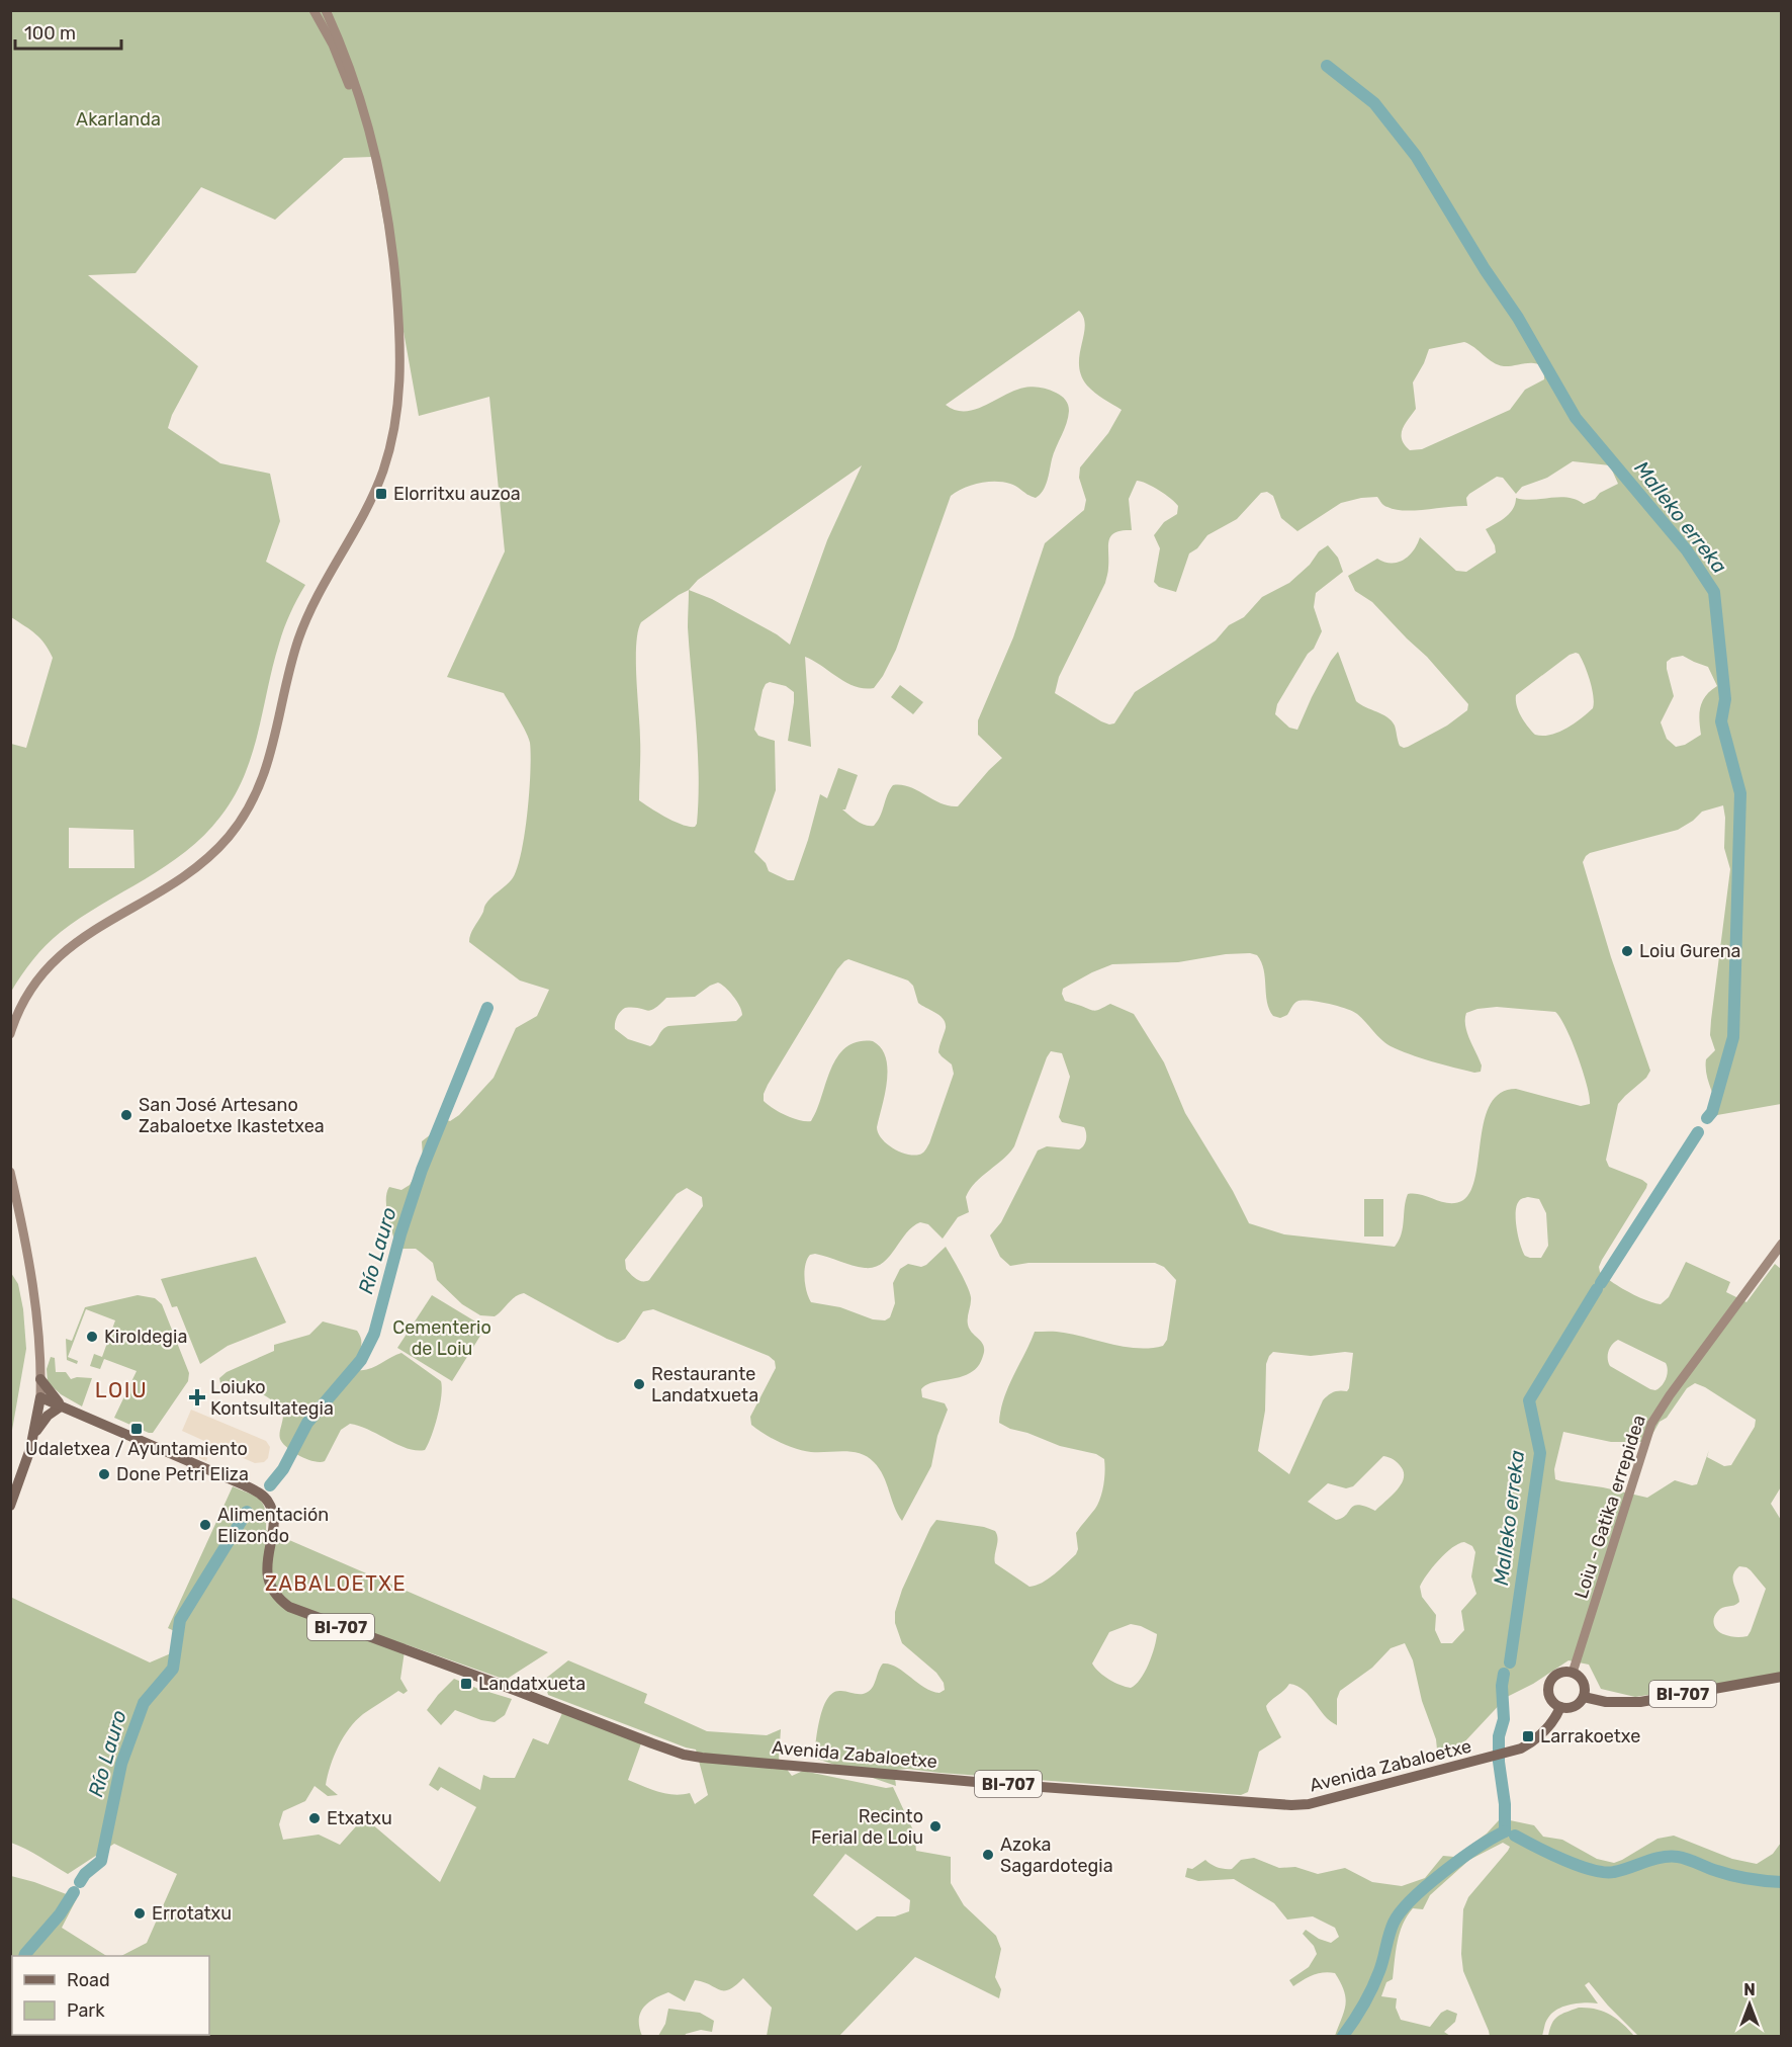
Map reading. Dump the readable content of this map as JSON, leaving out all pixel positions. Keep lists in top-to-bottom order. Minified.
{"streets":{"main road":["Loiu - Gatika errepidea","BI-707","Avenida Zabaloetxe"]},"crossings":[["Loiu - Gatika errepidea","BI-707"],["Loiu - Gatika errepidea","Avenida Zabaloetxe"],["BI-707","Avenida Zabaloetxe"]],"districts":["LOIU","ZABALOETXE"],"water":["Malleko erreka","Río Lauro"],"parks":["Akarlanda","Cementerio de Loiu"],"places":{"transit":["Elorritxu auzoa","Udaletxea / Ayuntamiento","Landatxueta","Larrakoetxe"],"other":["Loiu Gurena","San José Artesano Zabaloetxe Ikastetxea","Kiroldegia","Restaurante Landatxueta","Done Petri Eliza","Alimentación Elizondo","Etxatxu","Recinto Ferial de Loiu","Azoka Sagardotegia","Errotatxu"],"health":["Loiuko Kontsultategia"]},"legend":["Road","Park"],"scale_bar":"100 m","north":"top"}
